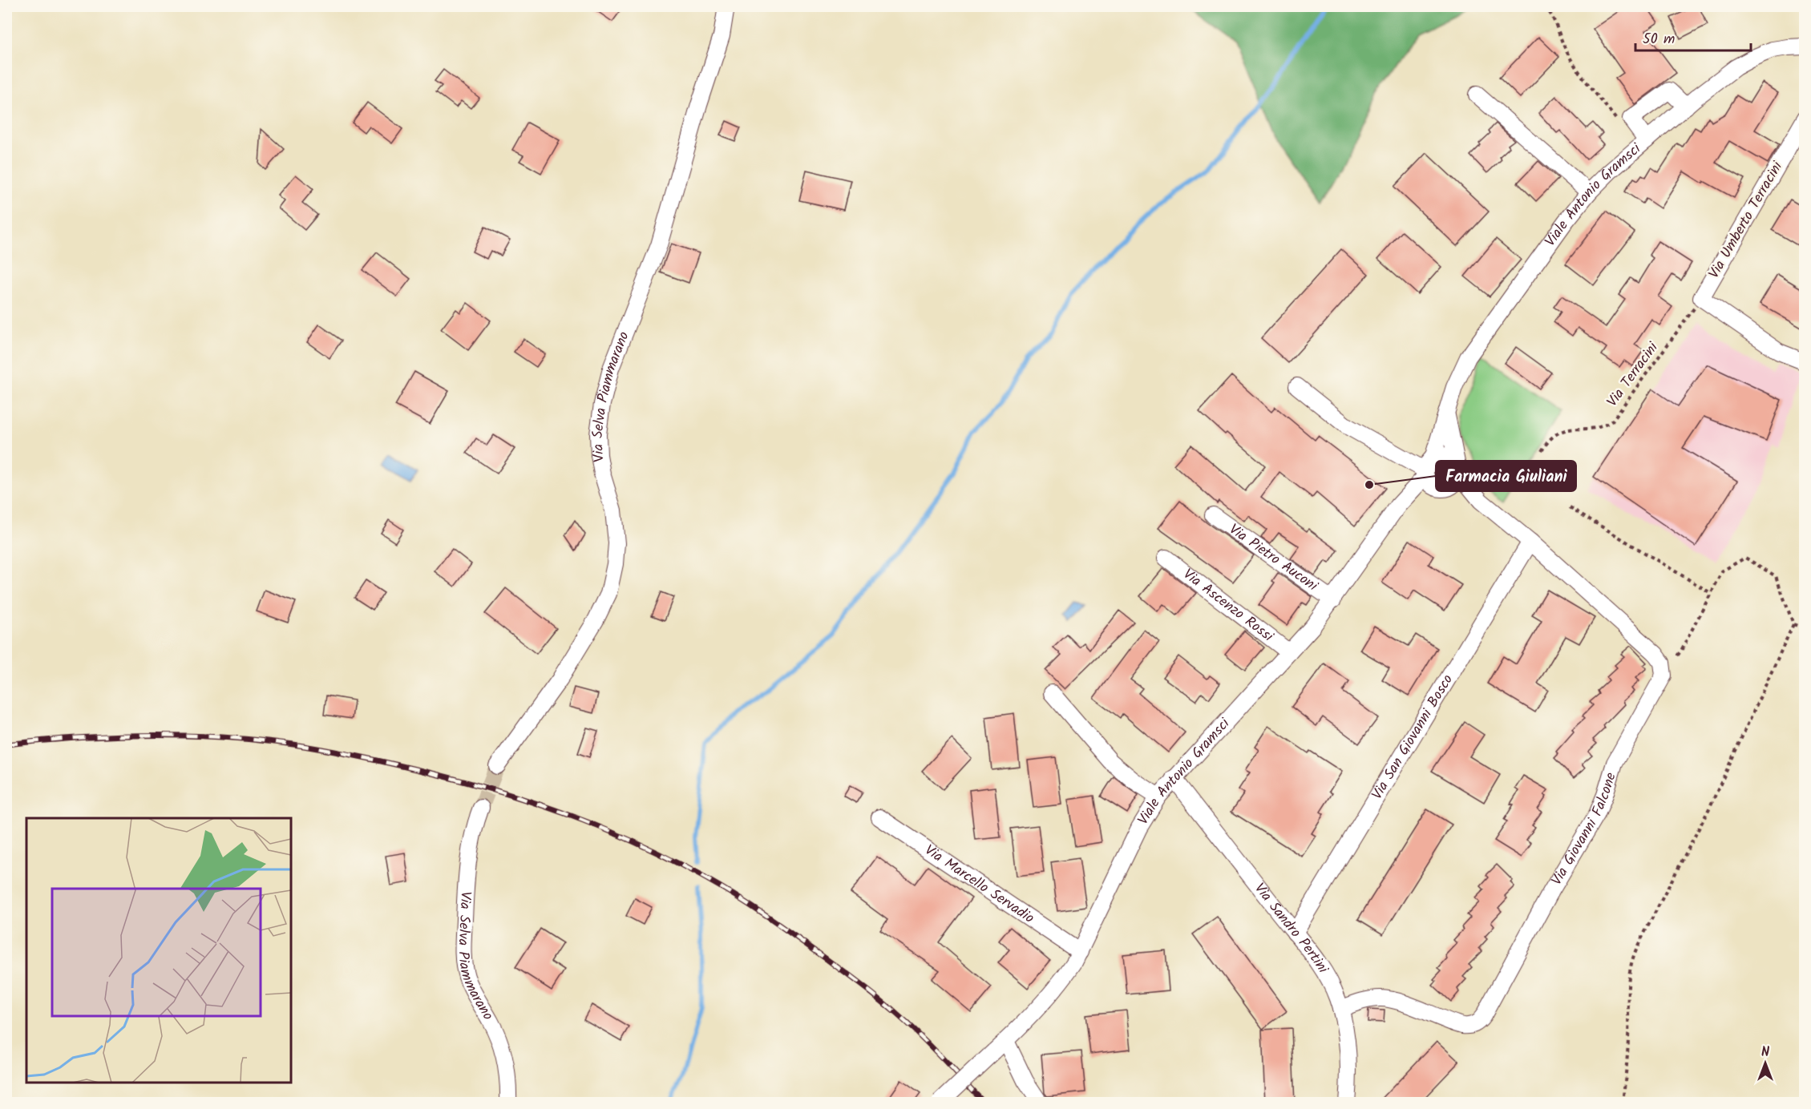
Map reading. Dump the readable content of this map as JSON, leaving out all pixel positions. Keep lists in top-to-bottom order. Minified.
{"streets":{"street":["Viale Antonio Gramsci","Via Umberto Terracini","Via Selva Piammarano","Via Pietro Auconi","Via Ascenzo Rossi","Via San Giovanni Bosco","Via Giovanni Falcone","Via Marcello Servadio","Via Sandro Pertini"],"path":["Via Terracini"]},"crossings":[["Viale Antonio Gramsci","Via Pietro Auconi"],["Viale Antonio Gramsci","Via Ascenzo Rossi"],["Viale Antonio Gramsci","Via Marcello Servadio"],["Viale Antonio Gramsci","Via Sandro Pertini"],["Via Umberto Terracini","Via Terracini"],["Via San Giovanni Bosco","Via Sandro Pertini"],["Via Giovanni Falcone","Via Sandro Pertini"]],"places":["Farmacia Giuliani"],"scale_bar":"50 m","north":"top"}
